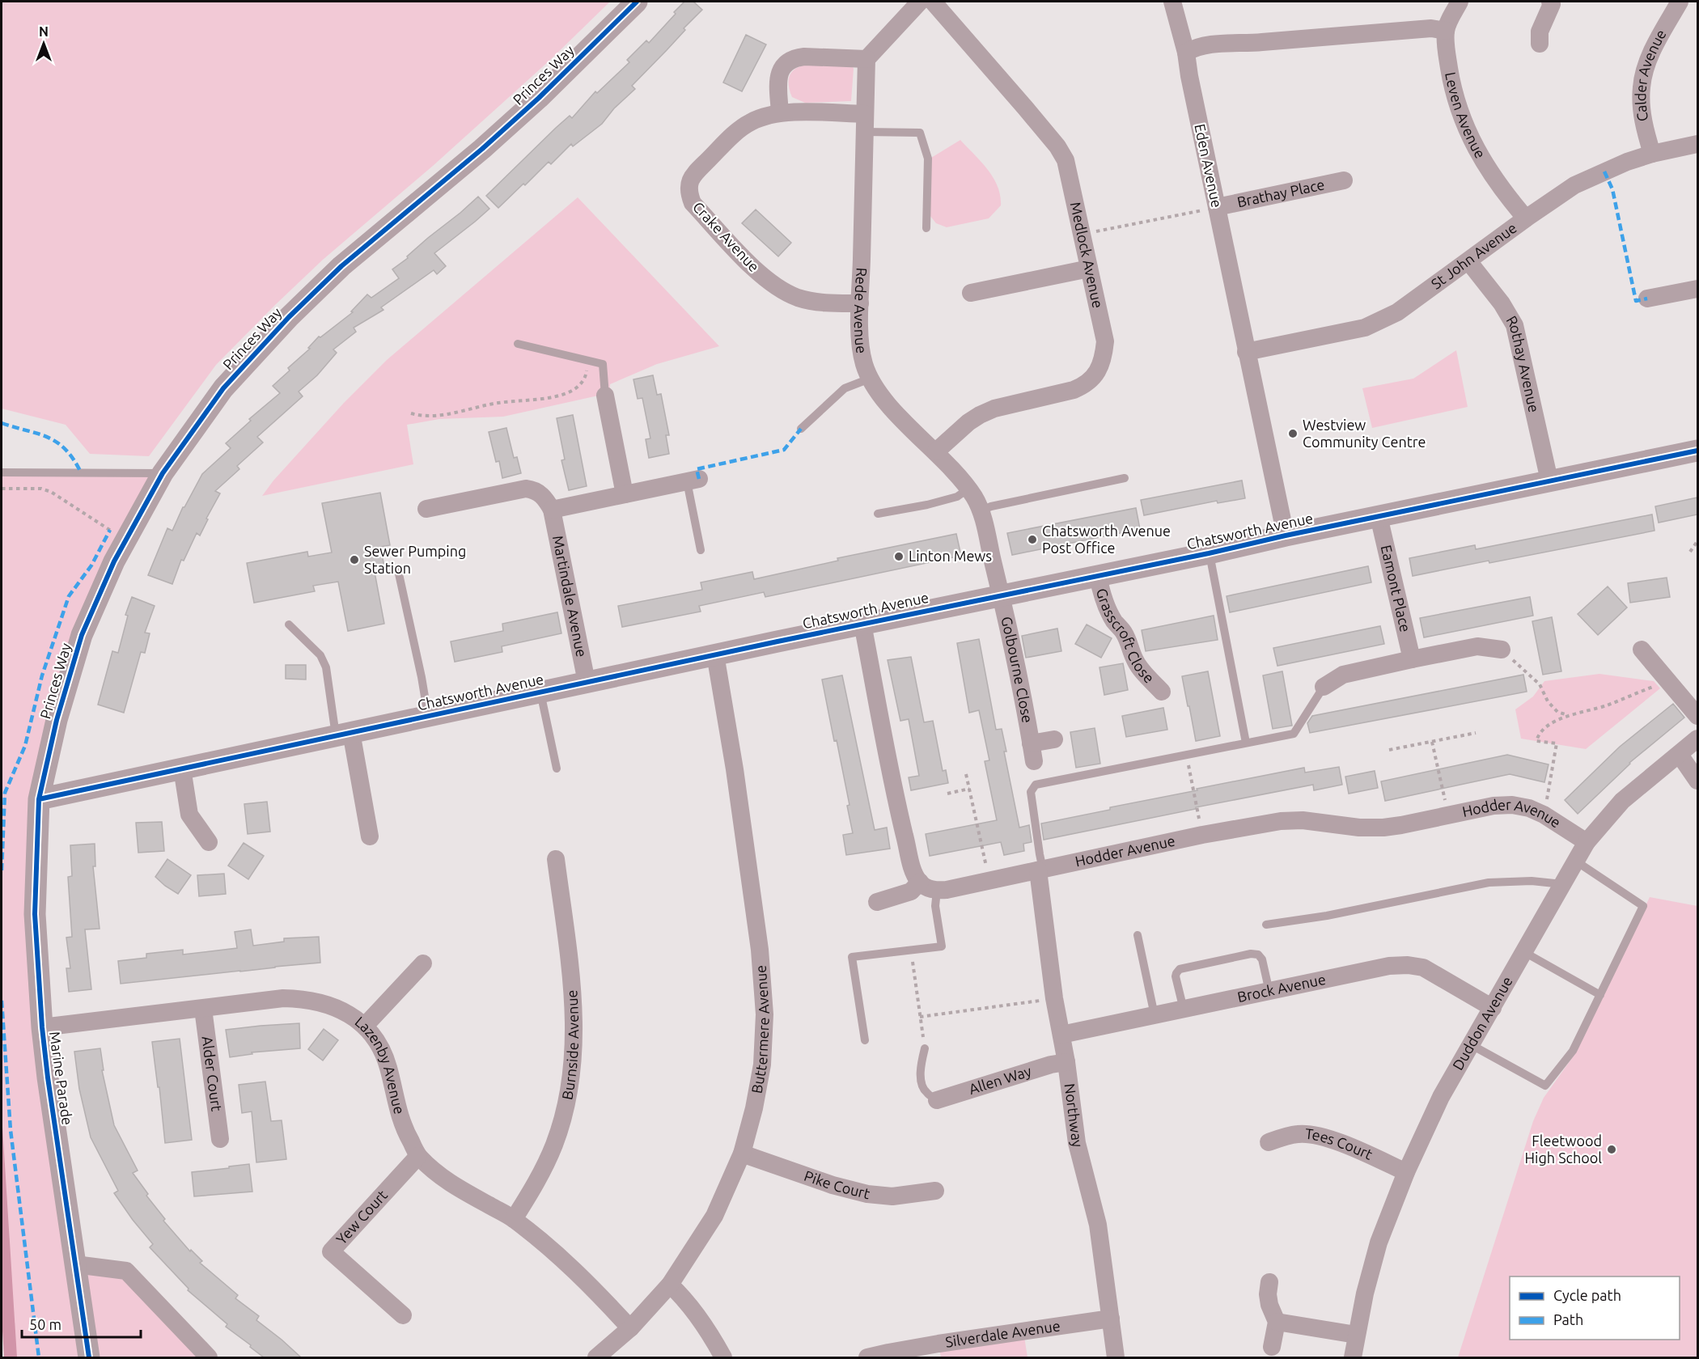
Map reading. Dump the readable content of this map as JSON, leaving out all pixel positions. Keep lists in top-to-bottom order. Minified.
{"streets":{"street":["Princes Way","Calder Avenue","Leven Avenue","Eden Avenue","Brathay Place","Crake Avenue","Medlock Avenue","St John Avenue","Rede Avenue","Rothay Avenue","Chatsworth Avenue","Eamont Place","Martindale Avenue","Grasscroft Close","Golbourne Close","Hodder Avenue","Brock Avenue","Duddon Avenue","Buttermere Avenue","Burnside Avenue","Lazenby Avenue","Alder Court","Marine Parade","Allen Way","Northway","Tees Court","Pike Court","Yew Court","Silverdale Avenue"]},"crossings":[["Princes Way","Chatsworth Avenue"],["Princes Way","Marine Parade"],["Calder Avenue","St John Avenue"],["Leven Avenue","St John Avenue"],["Eden Avenue","Brathay Place"],["Eden Avenue","St John Avenue"],["Eden Avenue","Chatsworth Avenue"],["Crake Avenue","Rede Avenue"],["Medlock Avenue","Rede Avenue"],["St John Avenue","Rothay Avenue"],["Rede Avenue","Chatsworth Avenue"],["Rede Avenue","Golbourne Close"],["Rothay Avenue","Chatsworth Avenue"],["Chatsworth Avenue","Eamont Place"],["Chatsworth Avenue","Martindale Avenue"],["Chatsworth Avenue","Grasscroft Close"],["Chatsworth Avenue","Golbourne Close"],["Chatsworth Avenue","Buttermere Avenue"],["Chatsworth Avenue","Marine Parade"],["Hodder Avenue","Duddon Avenue"],["Hodder Avenue","Northway"],["Brock Avenue","Duddon Avenue"],["Brock Avenue","Northway"],["Duddon Avenue","Tees Court"],["Buttermere Avenue","Lazenby Avenue"],["Buttermere Avenue","Pike Court"],["Burnside Avenue","Lazenby Avenue"],["Lazenby Avenue","Alder Court"],["Lazenby Avenue","Marine Parade"],["Lazenby Avenue","Yew Court"],["Allen Way","Northway"],["Northway","Silverdale Avenue"]],"places":["Westview Community Centre","Chatsworth Avenue Post Office","Linton Mews","Sewer Pumping Station","Fleetwood High School"],"legend":["Cycle path","Path"],"scale_bar":"50 m","north":"top"}
